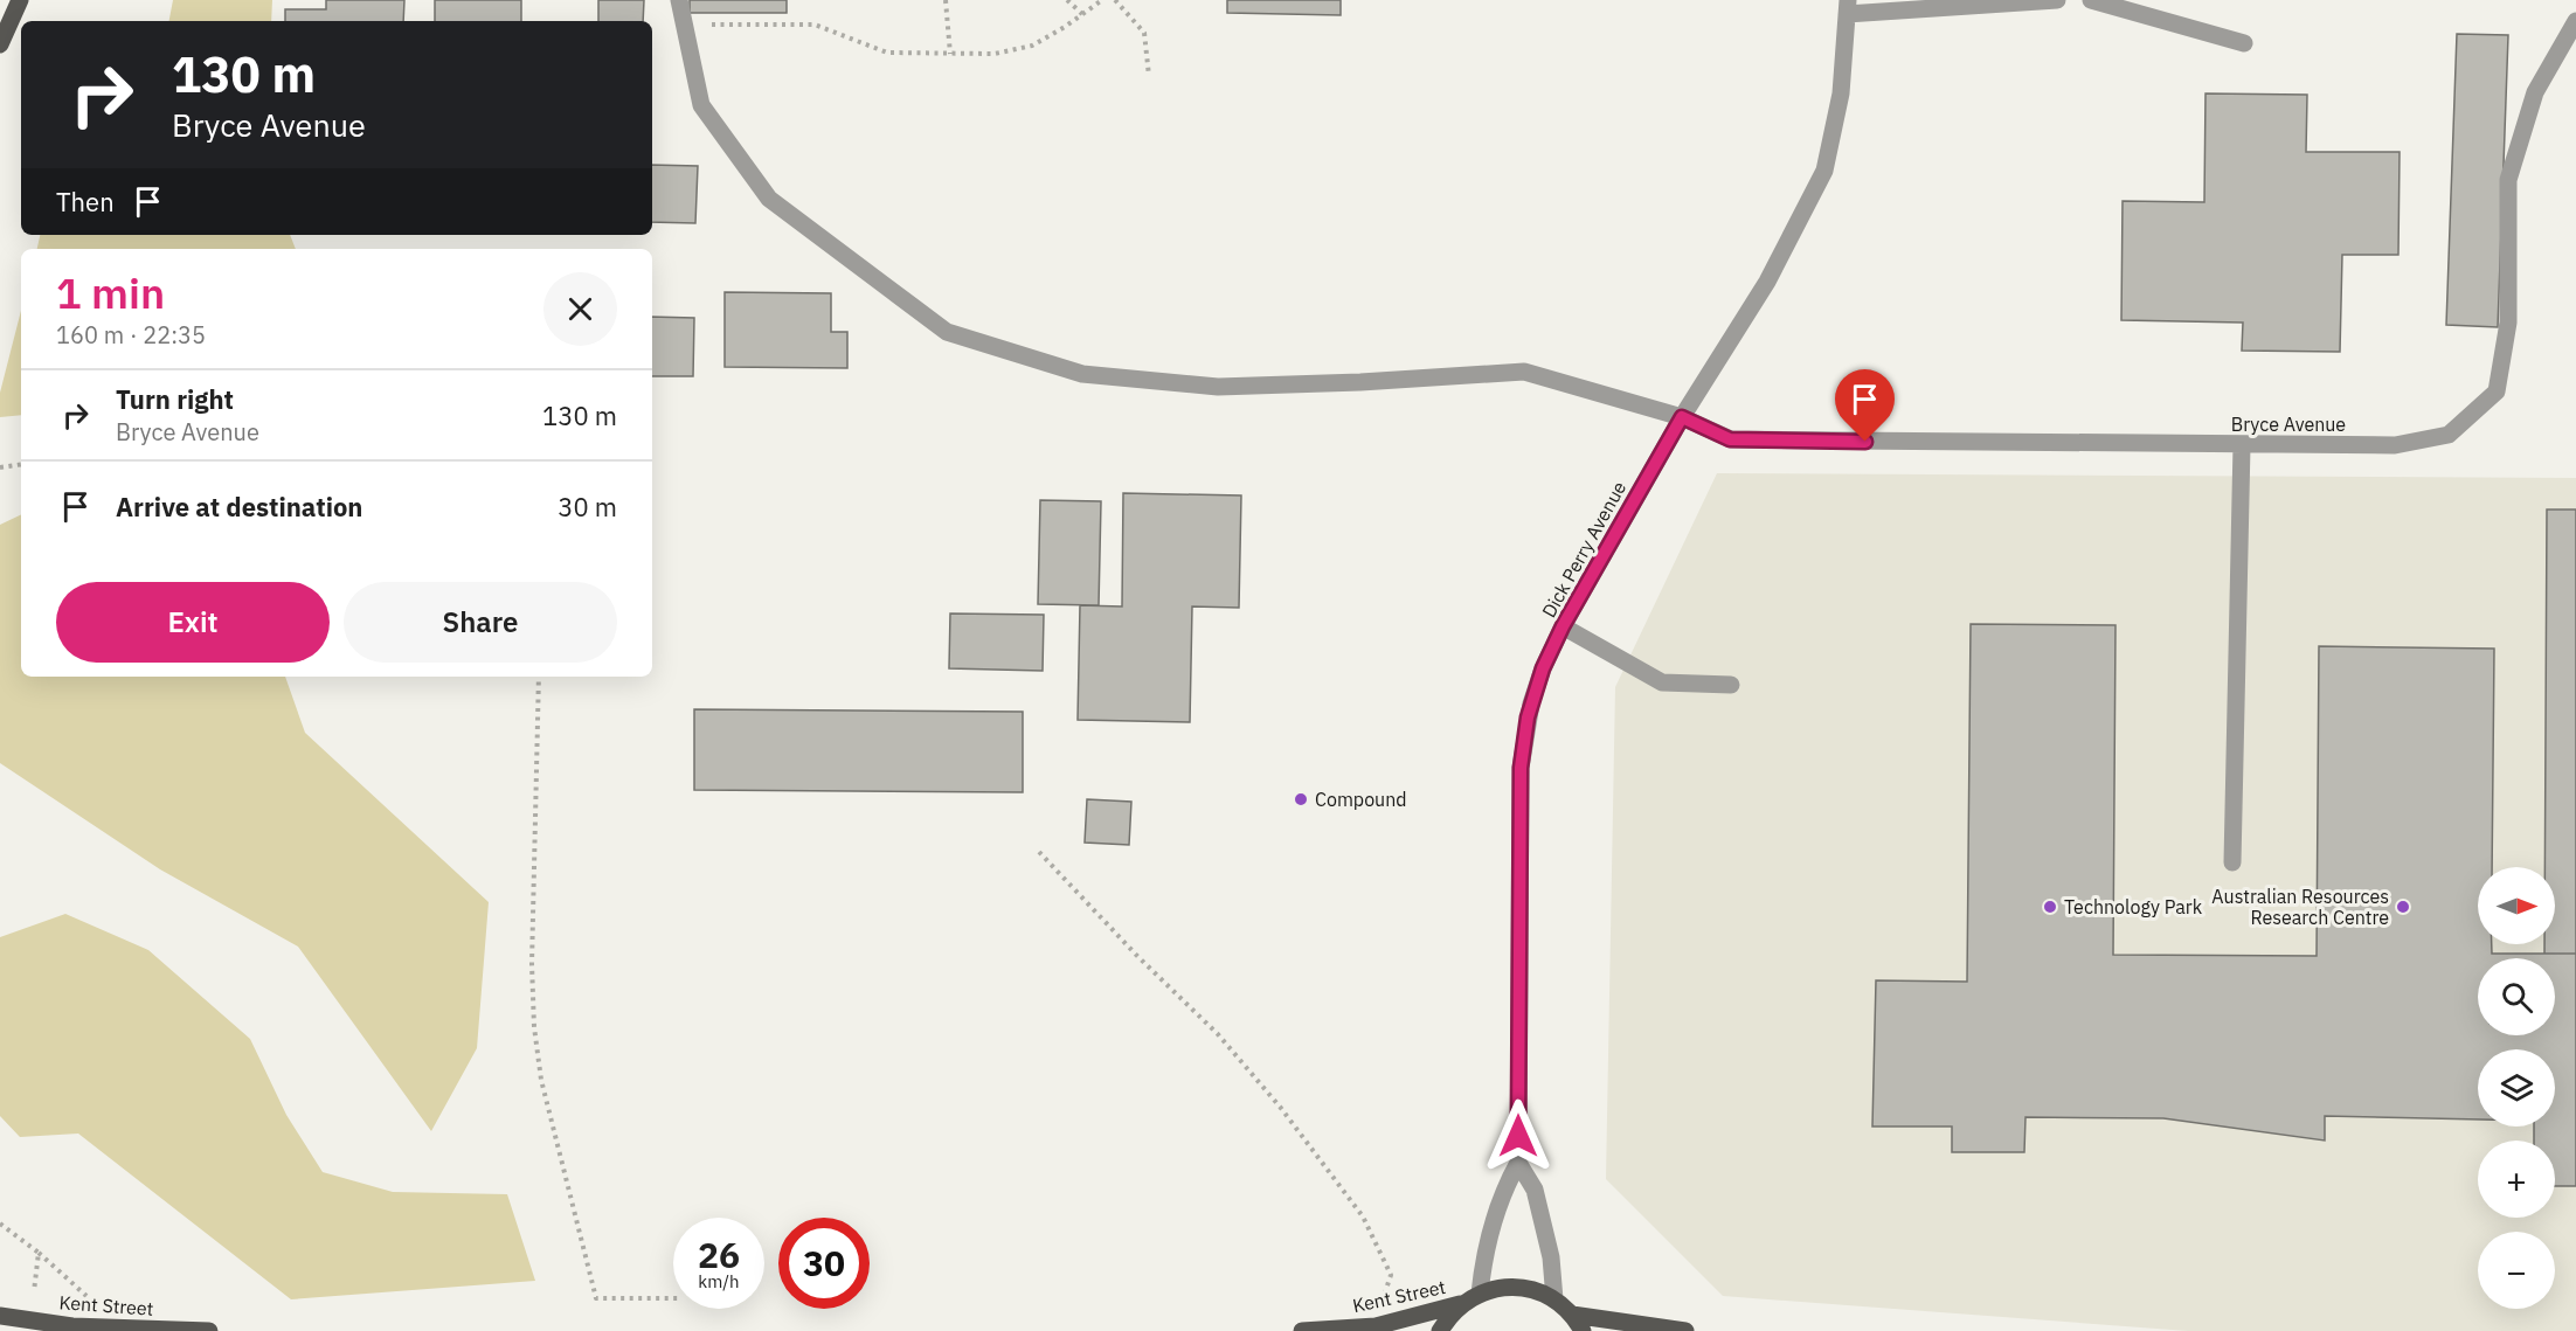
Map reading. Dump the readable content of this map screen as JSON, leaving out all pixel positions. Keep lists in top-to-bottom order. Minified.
{"streets":{"main road":["Kent Street"],"street":["Bryce Avenue","Dick Perry Avenue"]},"crossings":[["Bryce Avenue","Dick Perry Avenue"]],"places":["Compound","Technology Park","Australian Resources Research Centre"],"north":"right","page":{"turn":["130 m","Bryce Avenue"],"then":"Then","heading":["1 min","160 m · 22:35"],"list":[{"name":"Turn right","note":"Bryce Avenue","value":"130 m"},{"name":"Arrive at destination","value":"30 m"}],"buttons":["Exit","Share"],"map_buttons":["+","−"],"speed":"26 km/h","limit":"30"}}
